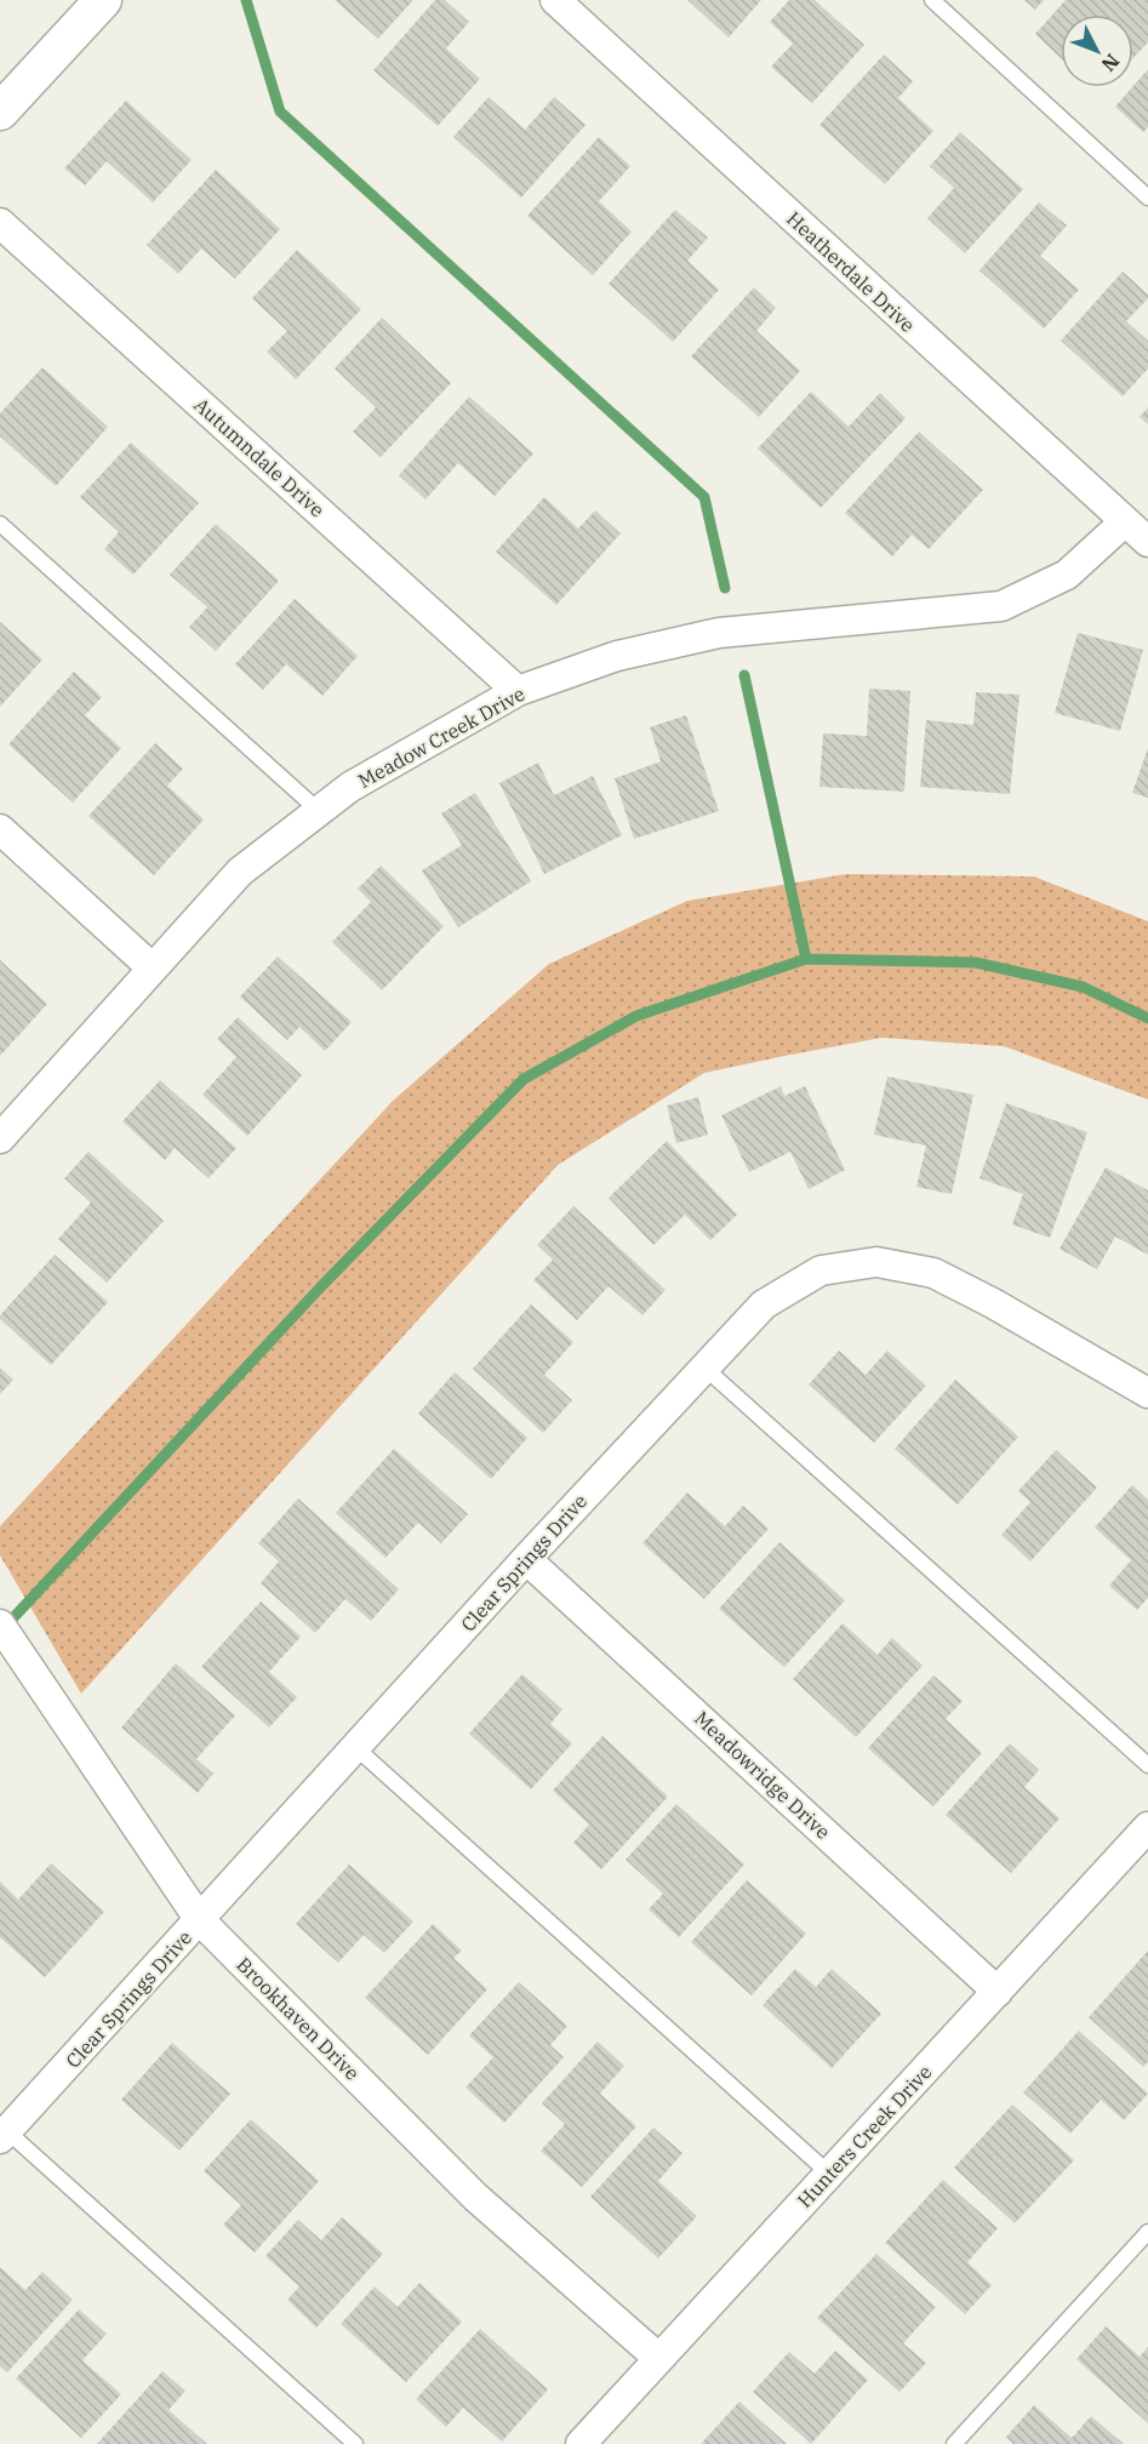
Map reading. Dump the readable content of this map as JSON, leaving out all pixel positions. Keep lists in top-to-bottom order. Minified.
{"streets":{"street":["Heatherdale Drive","Autumndale Drive","Meadow Creek Drive","Clear Springs Drive","Meadowridge Drive","Brookhaven Drive","Hunters Creek Drive"]},"crossings":[["Heatherdale Drive","Meadow Creek Drive"],["Autumndale Drive","Meadow Creek Drive"],["Clear Springs Drive","Meadowridge Drive"],["Clear Springs Drive","Brookhaven Drive"],["Meadowridge Drive","Hunters Creek Drive"],["Brookhaven Drive","Hunters Creek Drive"]],"north":"bottom right"}
